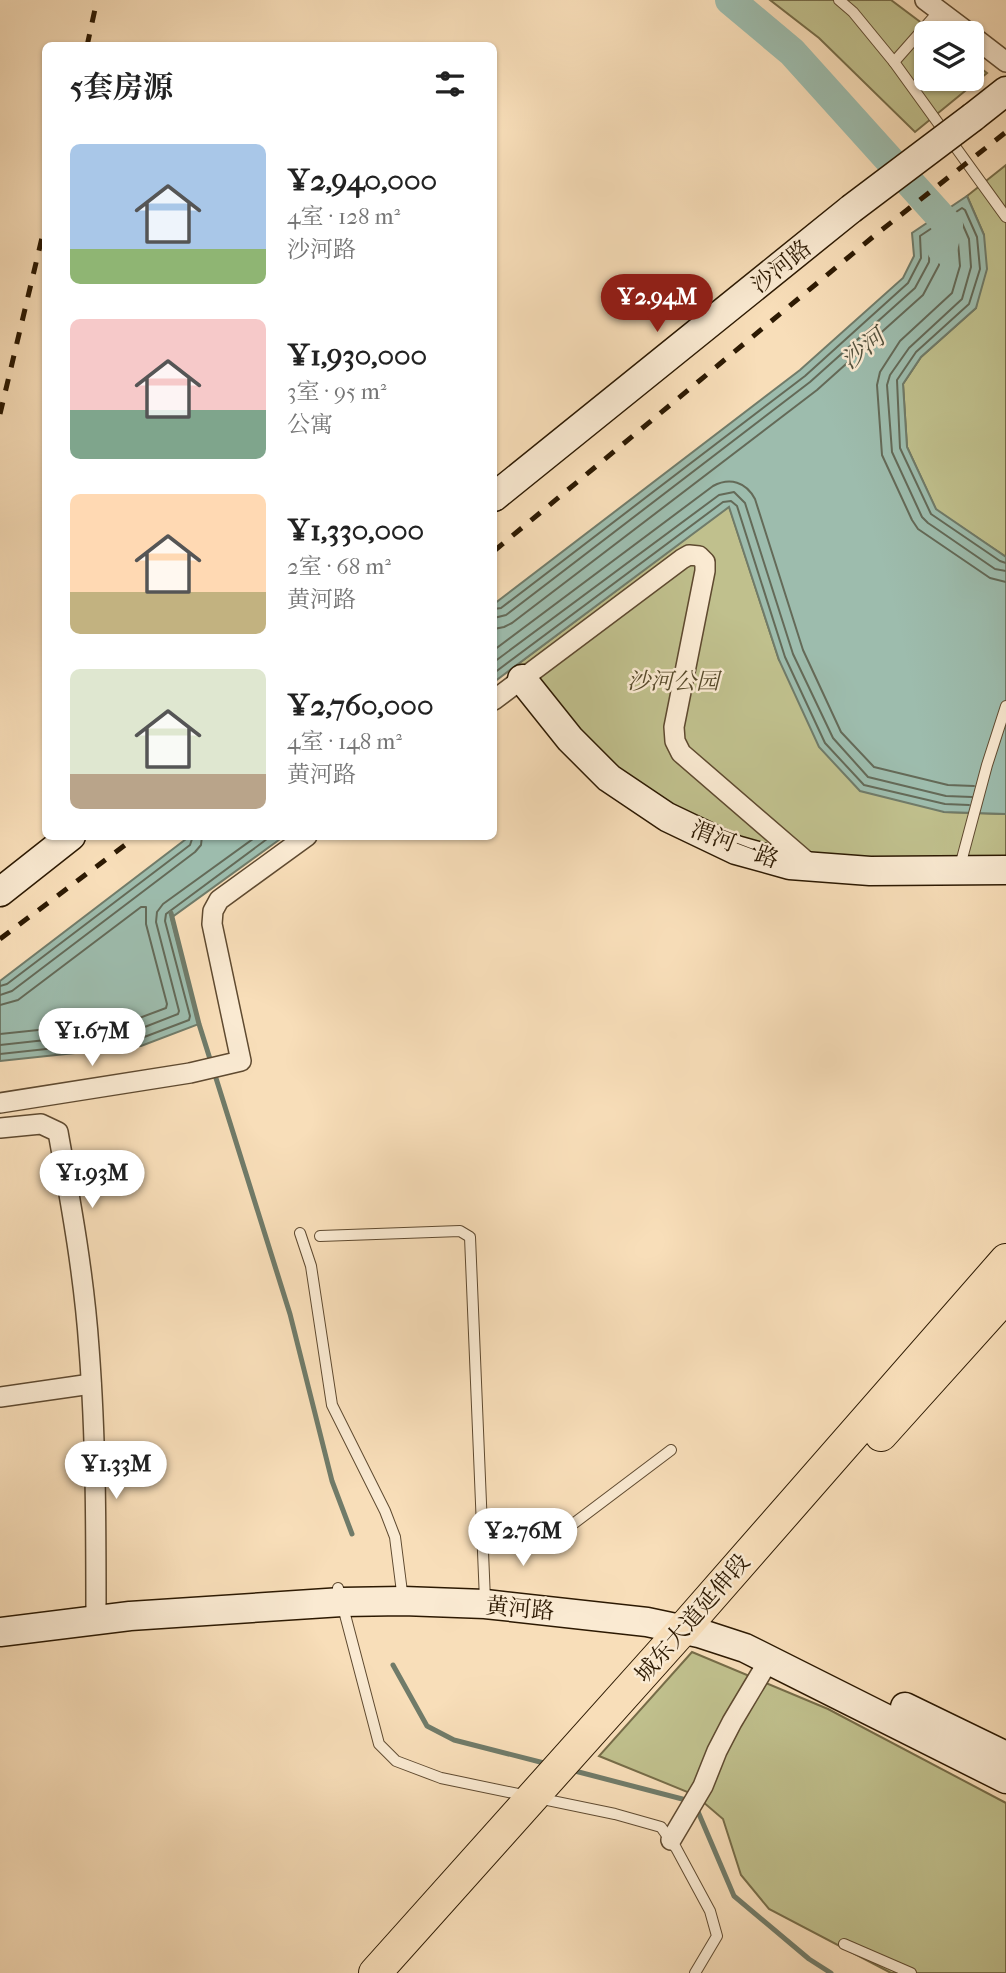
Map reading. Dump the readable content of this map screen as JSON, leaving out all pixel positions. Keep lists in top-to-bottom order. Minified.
{"streets":{"main road":["沙河路","渭河一路","黄河路","城东大道延伸段"]},"crossings":[["黄河路","城东大道延伸段"]],"water":["沙河"],"parks":["沙河公园"],"page":{"heading":"5套房源","list":[{"name":"¥2,940,000","note":"4室 · 128 m² · 沙河路"},{"name":"¥1,930,000","note":"3室 · 95 m² · 公寓"},{"name":"¥1,330,000","note":"2室 · 68 m² · 黄河路"},{"name":"¥2,760,000","note":"4室 · 148 m² · 黄河路"}],"price":["¥2.94M","¥1.67M","¥1.93M","¥1.33M","¥2.76M"]}}
